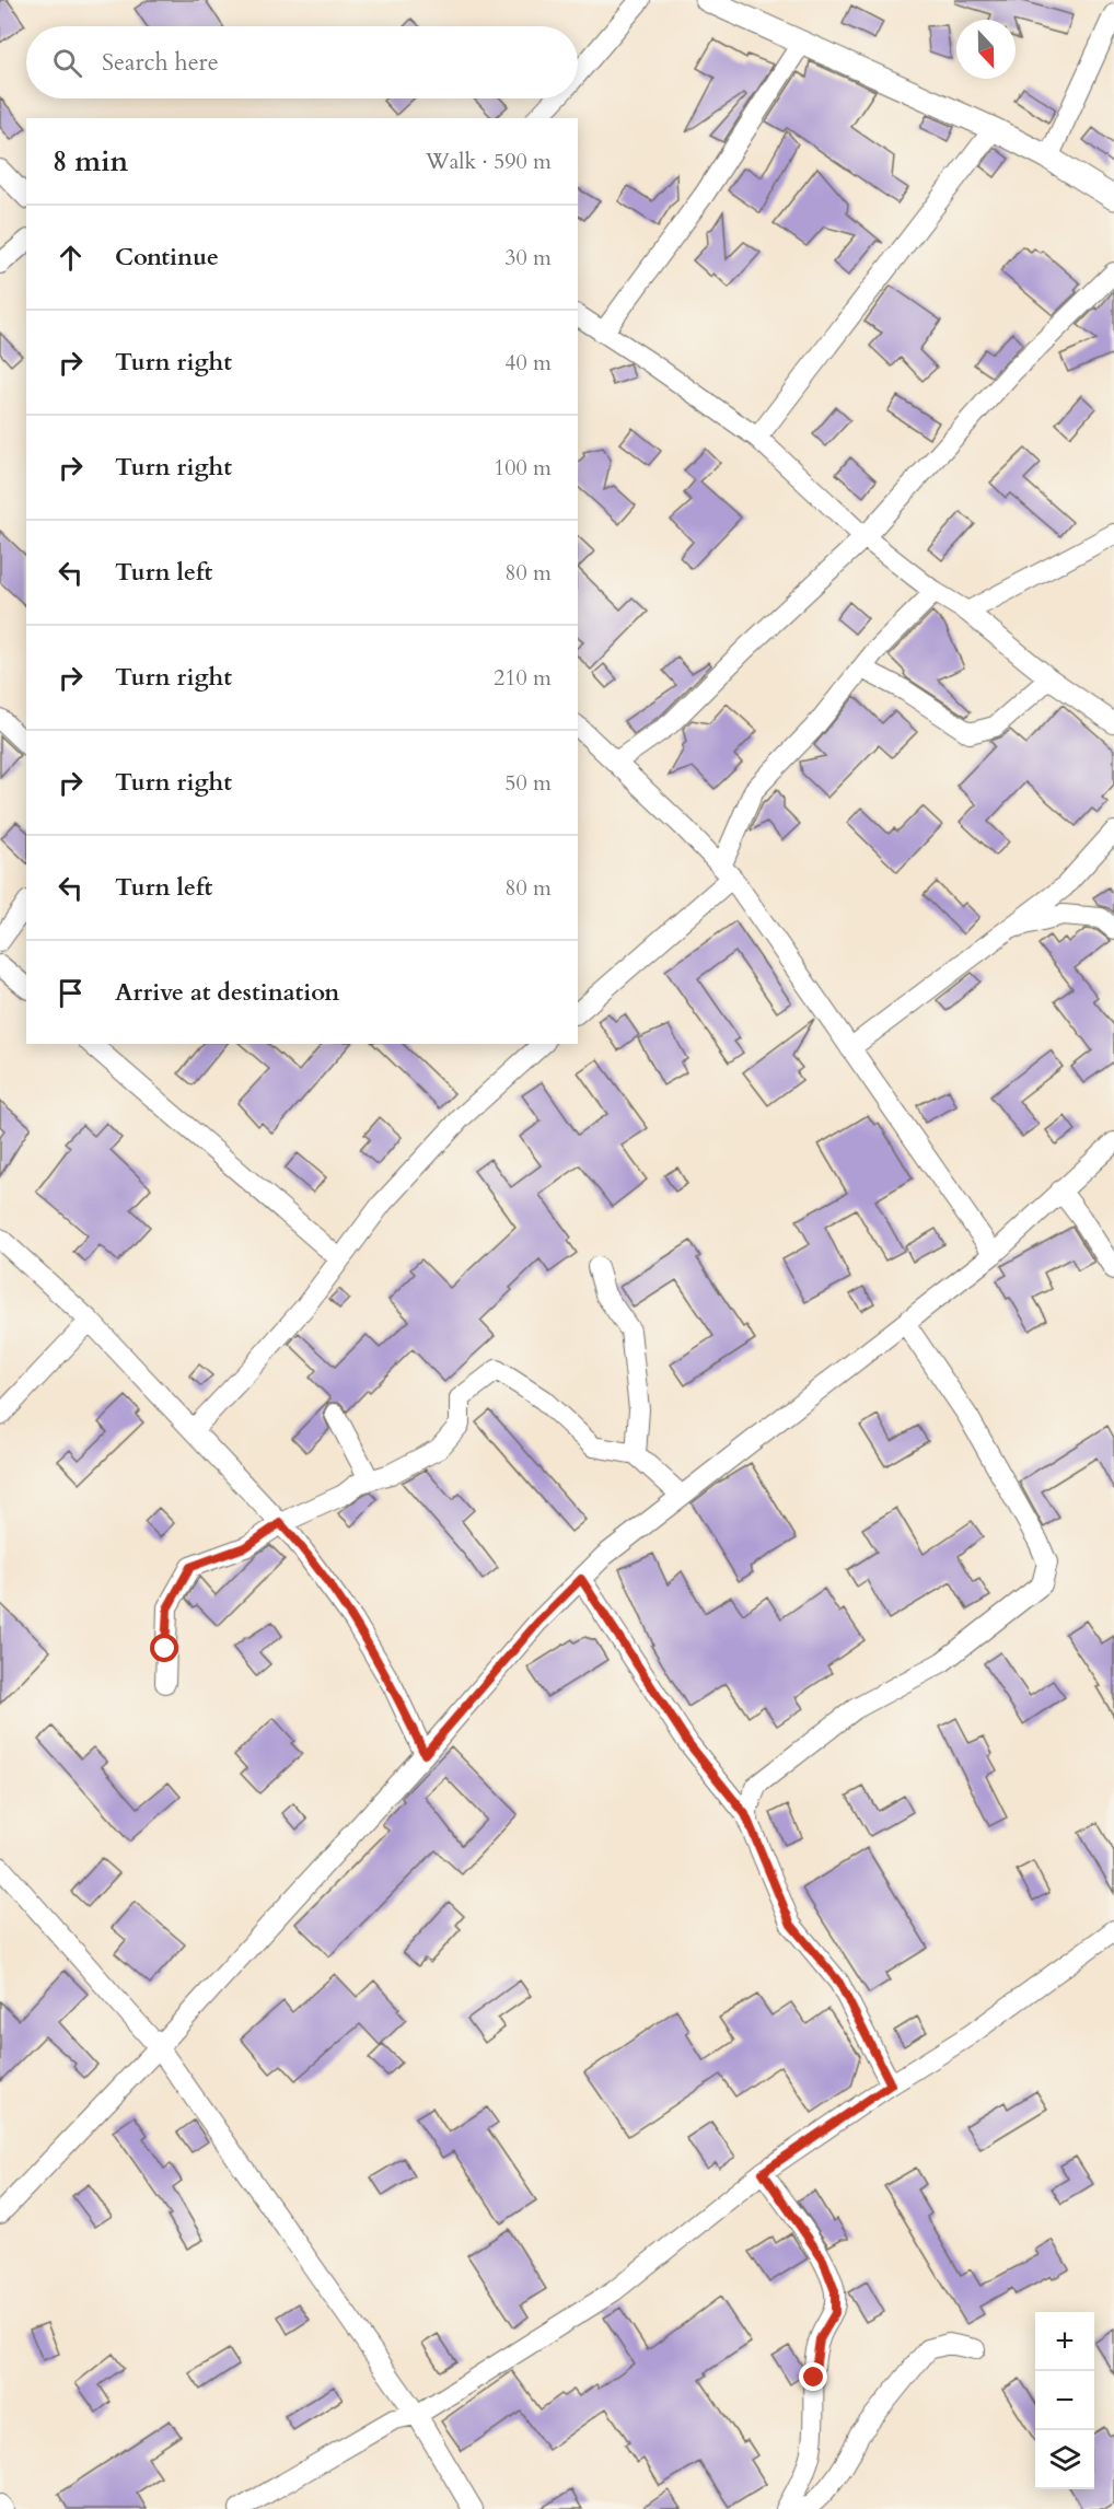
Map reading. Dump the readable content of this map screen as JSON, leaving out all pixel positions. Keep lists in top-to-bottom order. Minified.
{"north":"bottom","page":{"search":"Search here","heading":["8 min","Walk · 590 m"],"list":[["Continue","30 m"],["Turn right","40 m"],["Turn right","100 m"],["Turn left","80 m"],["Turn right","210 m"],["Turn right","50 m"],["Turn left","80 m"],"Arrive at destination"],"map_buttons":["+","−"]}}
